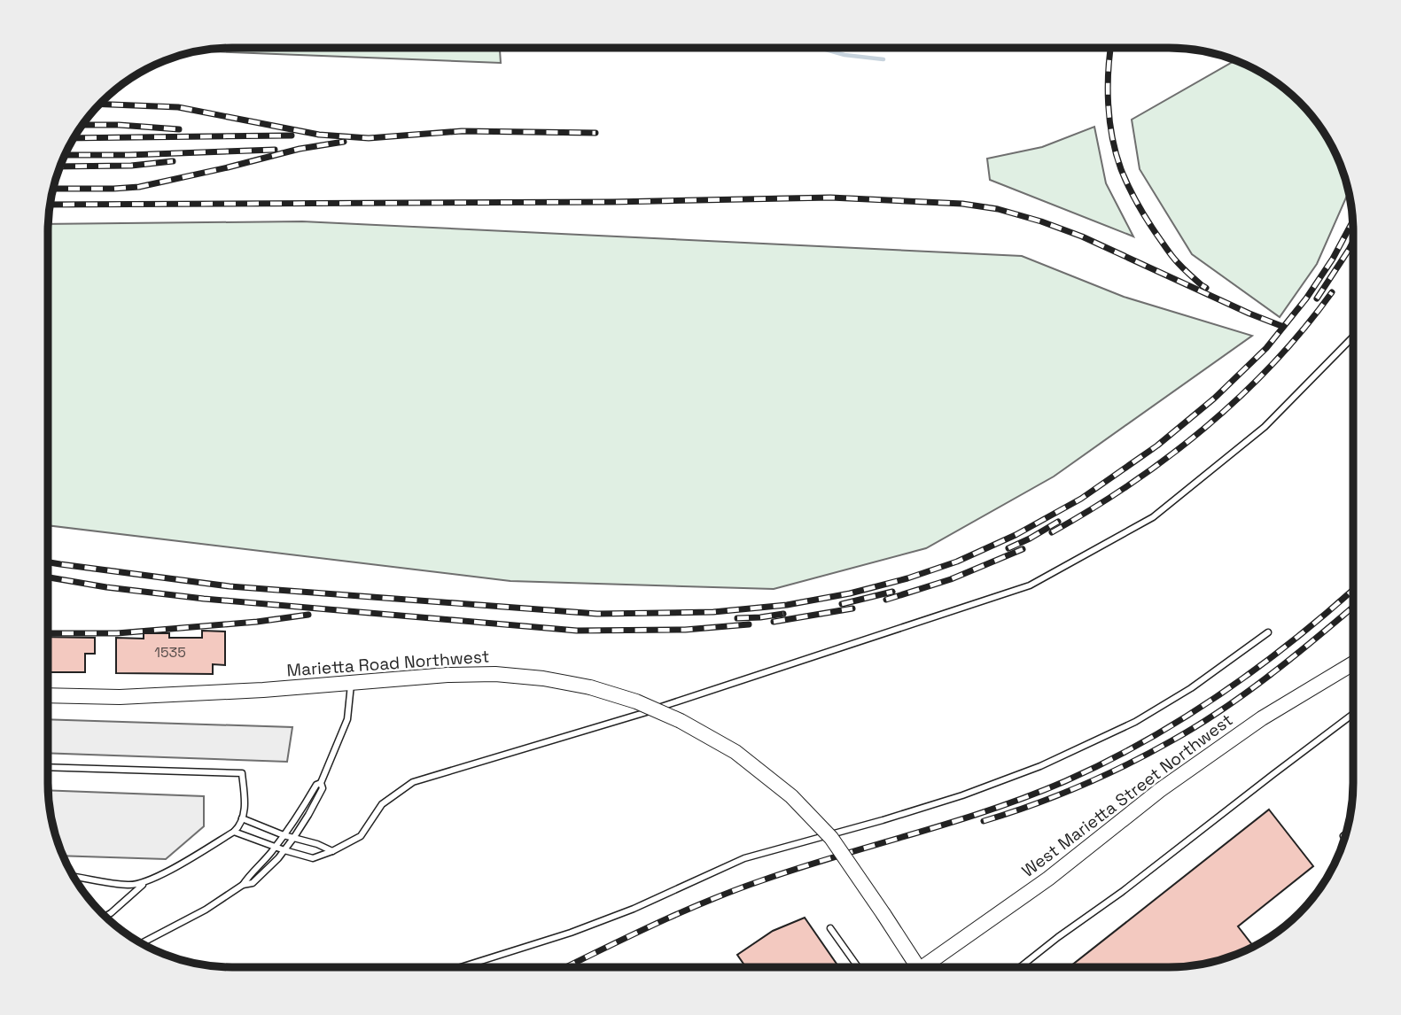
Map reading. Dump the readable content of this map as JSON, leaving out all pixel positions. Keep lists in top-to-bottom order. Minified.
{"streets":{"street":["Marietta Road Northwest","West Marietta Street Northwest"]},"house_numbers":["1535"]}
